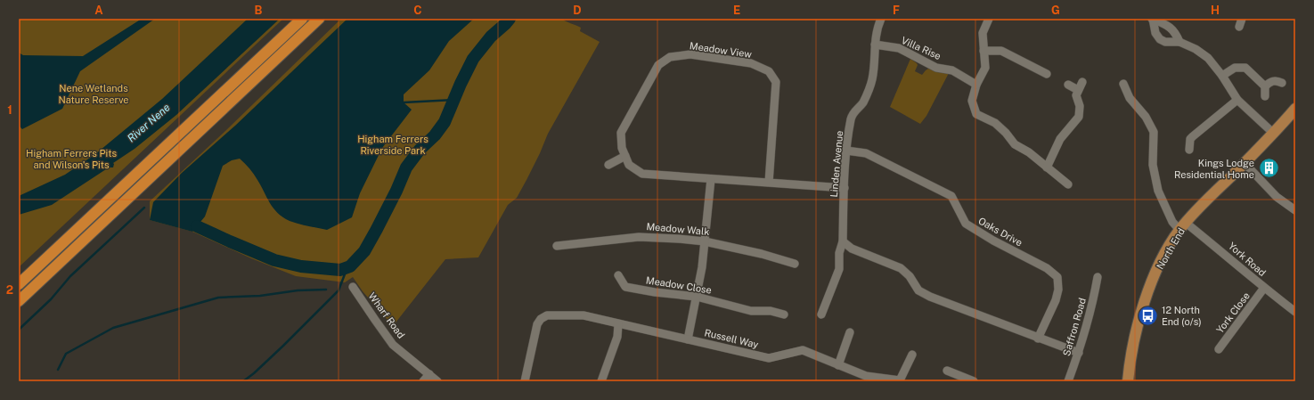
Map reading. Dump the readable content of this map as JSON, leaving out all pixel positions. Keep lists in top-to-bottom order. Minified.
{"streets":{"main road":["North End"],"street":["Villa Rise","Meadow View","Linden Avenue","Meadow Walk","Oaks Drive","York Road","Meadow Close","York Close","Wharf Road","Saffron Road","Russell Way"]},"crossings":[["Villa Rise","Linden Avenue"],["Meadow View","Linden Avenue"],["Linden Avenue","Oaks Drive"],["North End","York Road"],["York Road","York Close"]],"water":["River Nene"],"parks":["Nene Wetlands Nature Reserve","Higham Ferrers Riverside Park","Higham Ferrers Pits and Wilson's Pits"],"places":{"building":["Kings Lodge Residential Home"],"bus stop":["12 North End (o/s)"]},"grid":{"columns":["A","B","C","D","E","F","G","H"],"rows":["1","2"]}}
